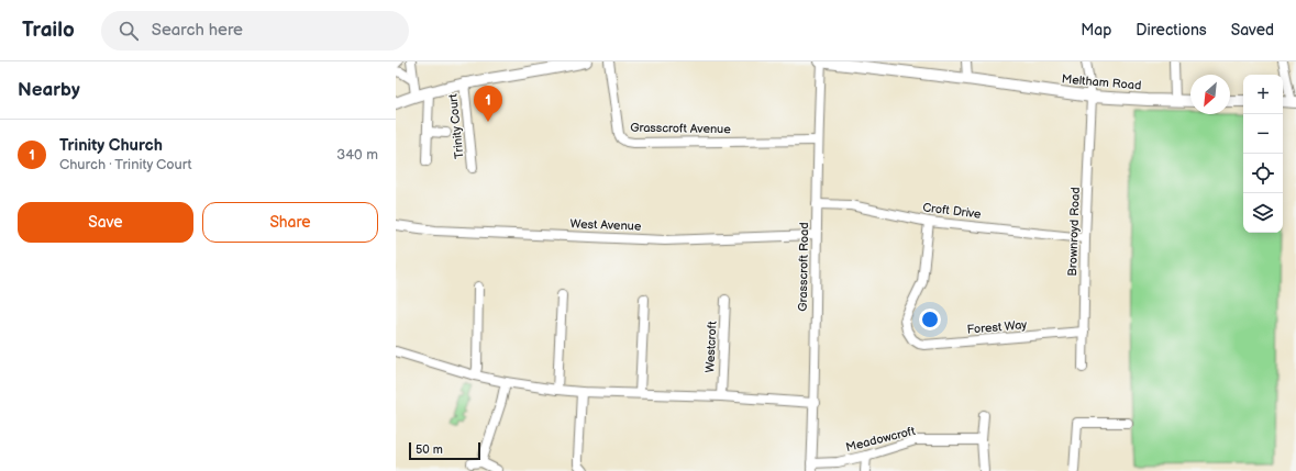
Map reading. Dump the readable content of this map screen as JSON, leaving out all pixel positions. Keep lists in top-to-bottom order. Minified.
{"streets":{"street":["Meltham Road","Trinity Court","Grasscroft Avenue","Croft Drive","West Avenue","Brownroyd Road","Grasscroft Road","Forest Way","Westcroft","Meadowcroft"]},"crossings":[["Meltham Road","Brownroyd Road"],["Meltham Road","Grasscroft Road"],["Grasscroft Avenue","Grasscroft Road"],["Croft Drive","Brownroyd Road"],["Croft Drive","Grasscroft Road"],["Croft Drive","Forest Way"],["West Avenue","Grasscroft Road"],["Brownroyd Road","Forest Way"],["Grasscroft Road","Meadowcroft"]],"scale_bar":"50 m","north":"bottom left","page":{"header":"Trailo","search":"Search here","nav":["Map","Directions","Saved"],"heading":"Nearby","map_buttons":["+","−"],"pins":"1","list":[{"mark":"1","name":"Trinity Church","note":"Church · Trinity Court","value":"340 m"}],"buttons":["Save","Share"],"scale":"50 m"}}
